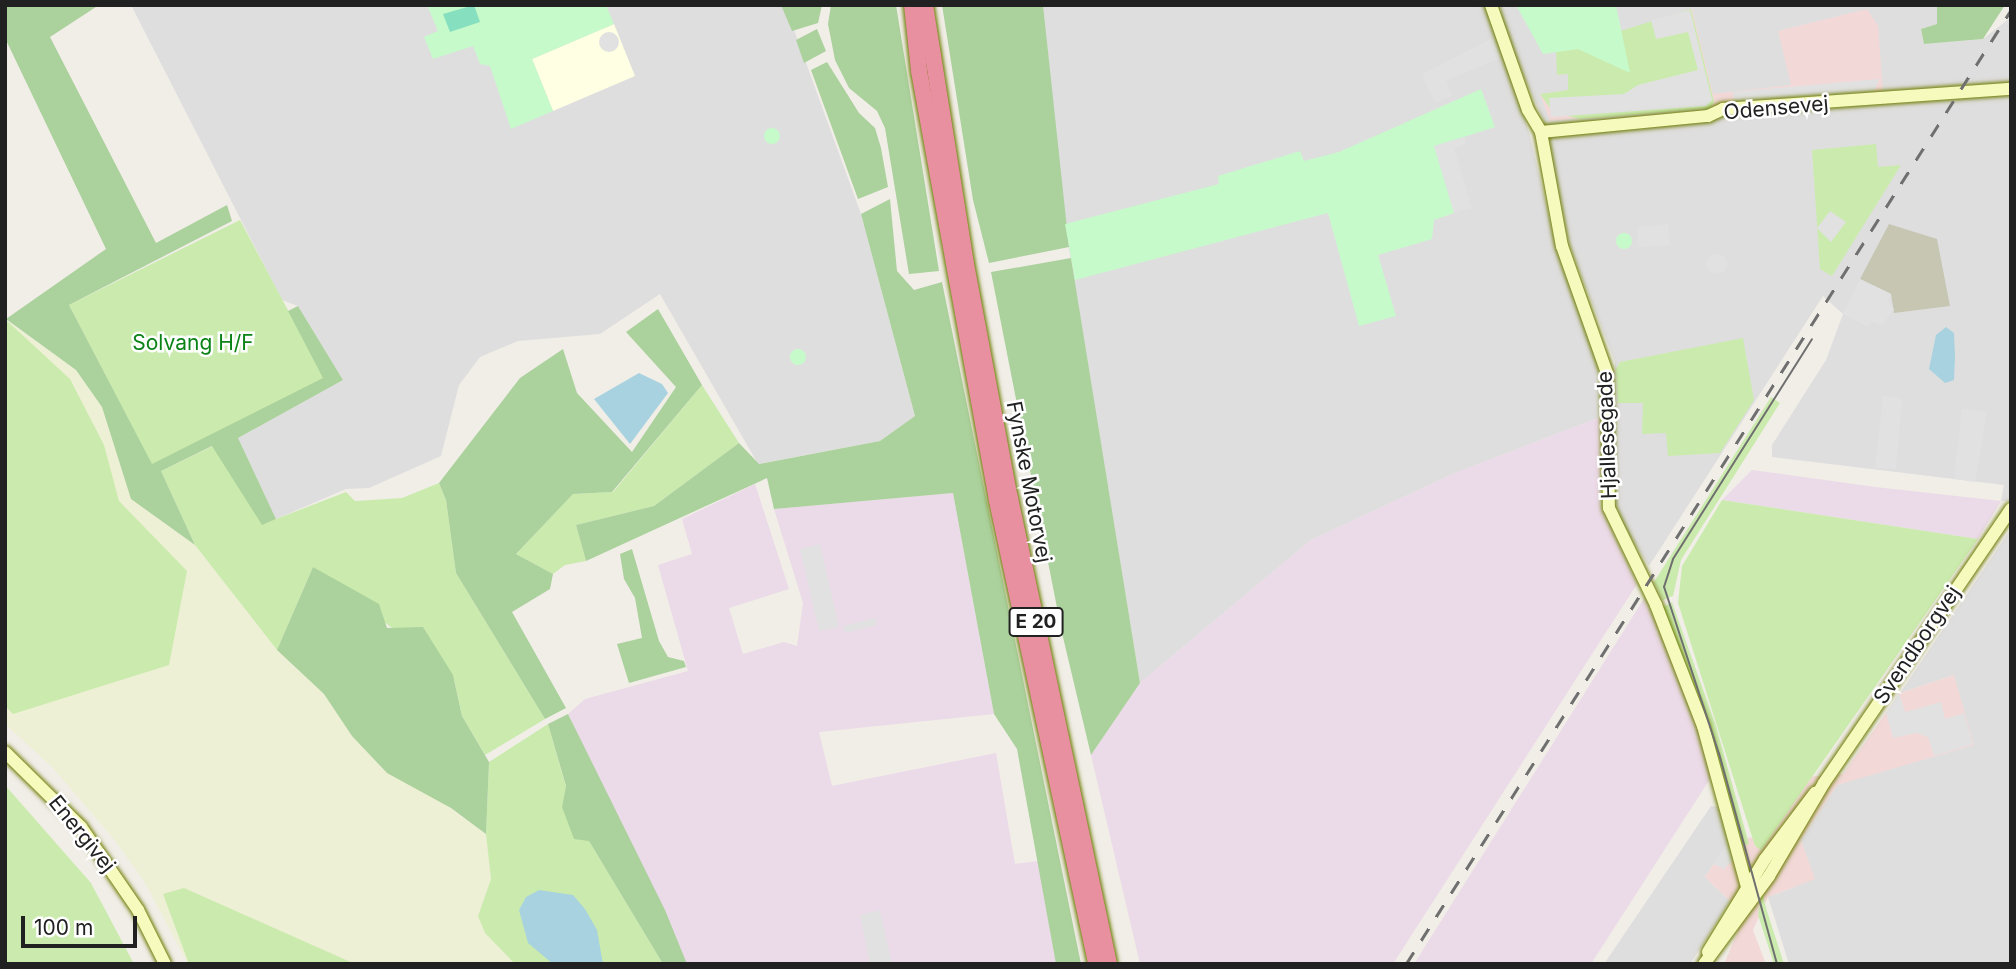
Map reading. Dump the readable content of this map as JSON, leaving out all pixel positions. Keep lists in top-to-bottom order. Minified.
{"streets":{"highway":["Fynske Motorvej","E 20"],"street":["Odensevej","Hjallesegade","Svendborgvej","Energivej"]},"crossings":[["Odensevej","Hjallesegade"],["Hjallesegade","Svendborgvej"]],"parks":["Solvang H/F"],"scale_bar":"100 m"}
